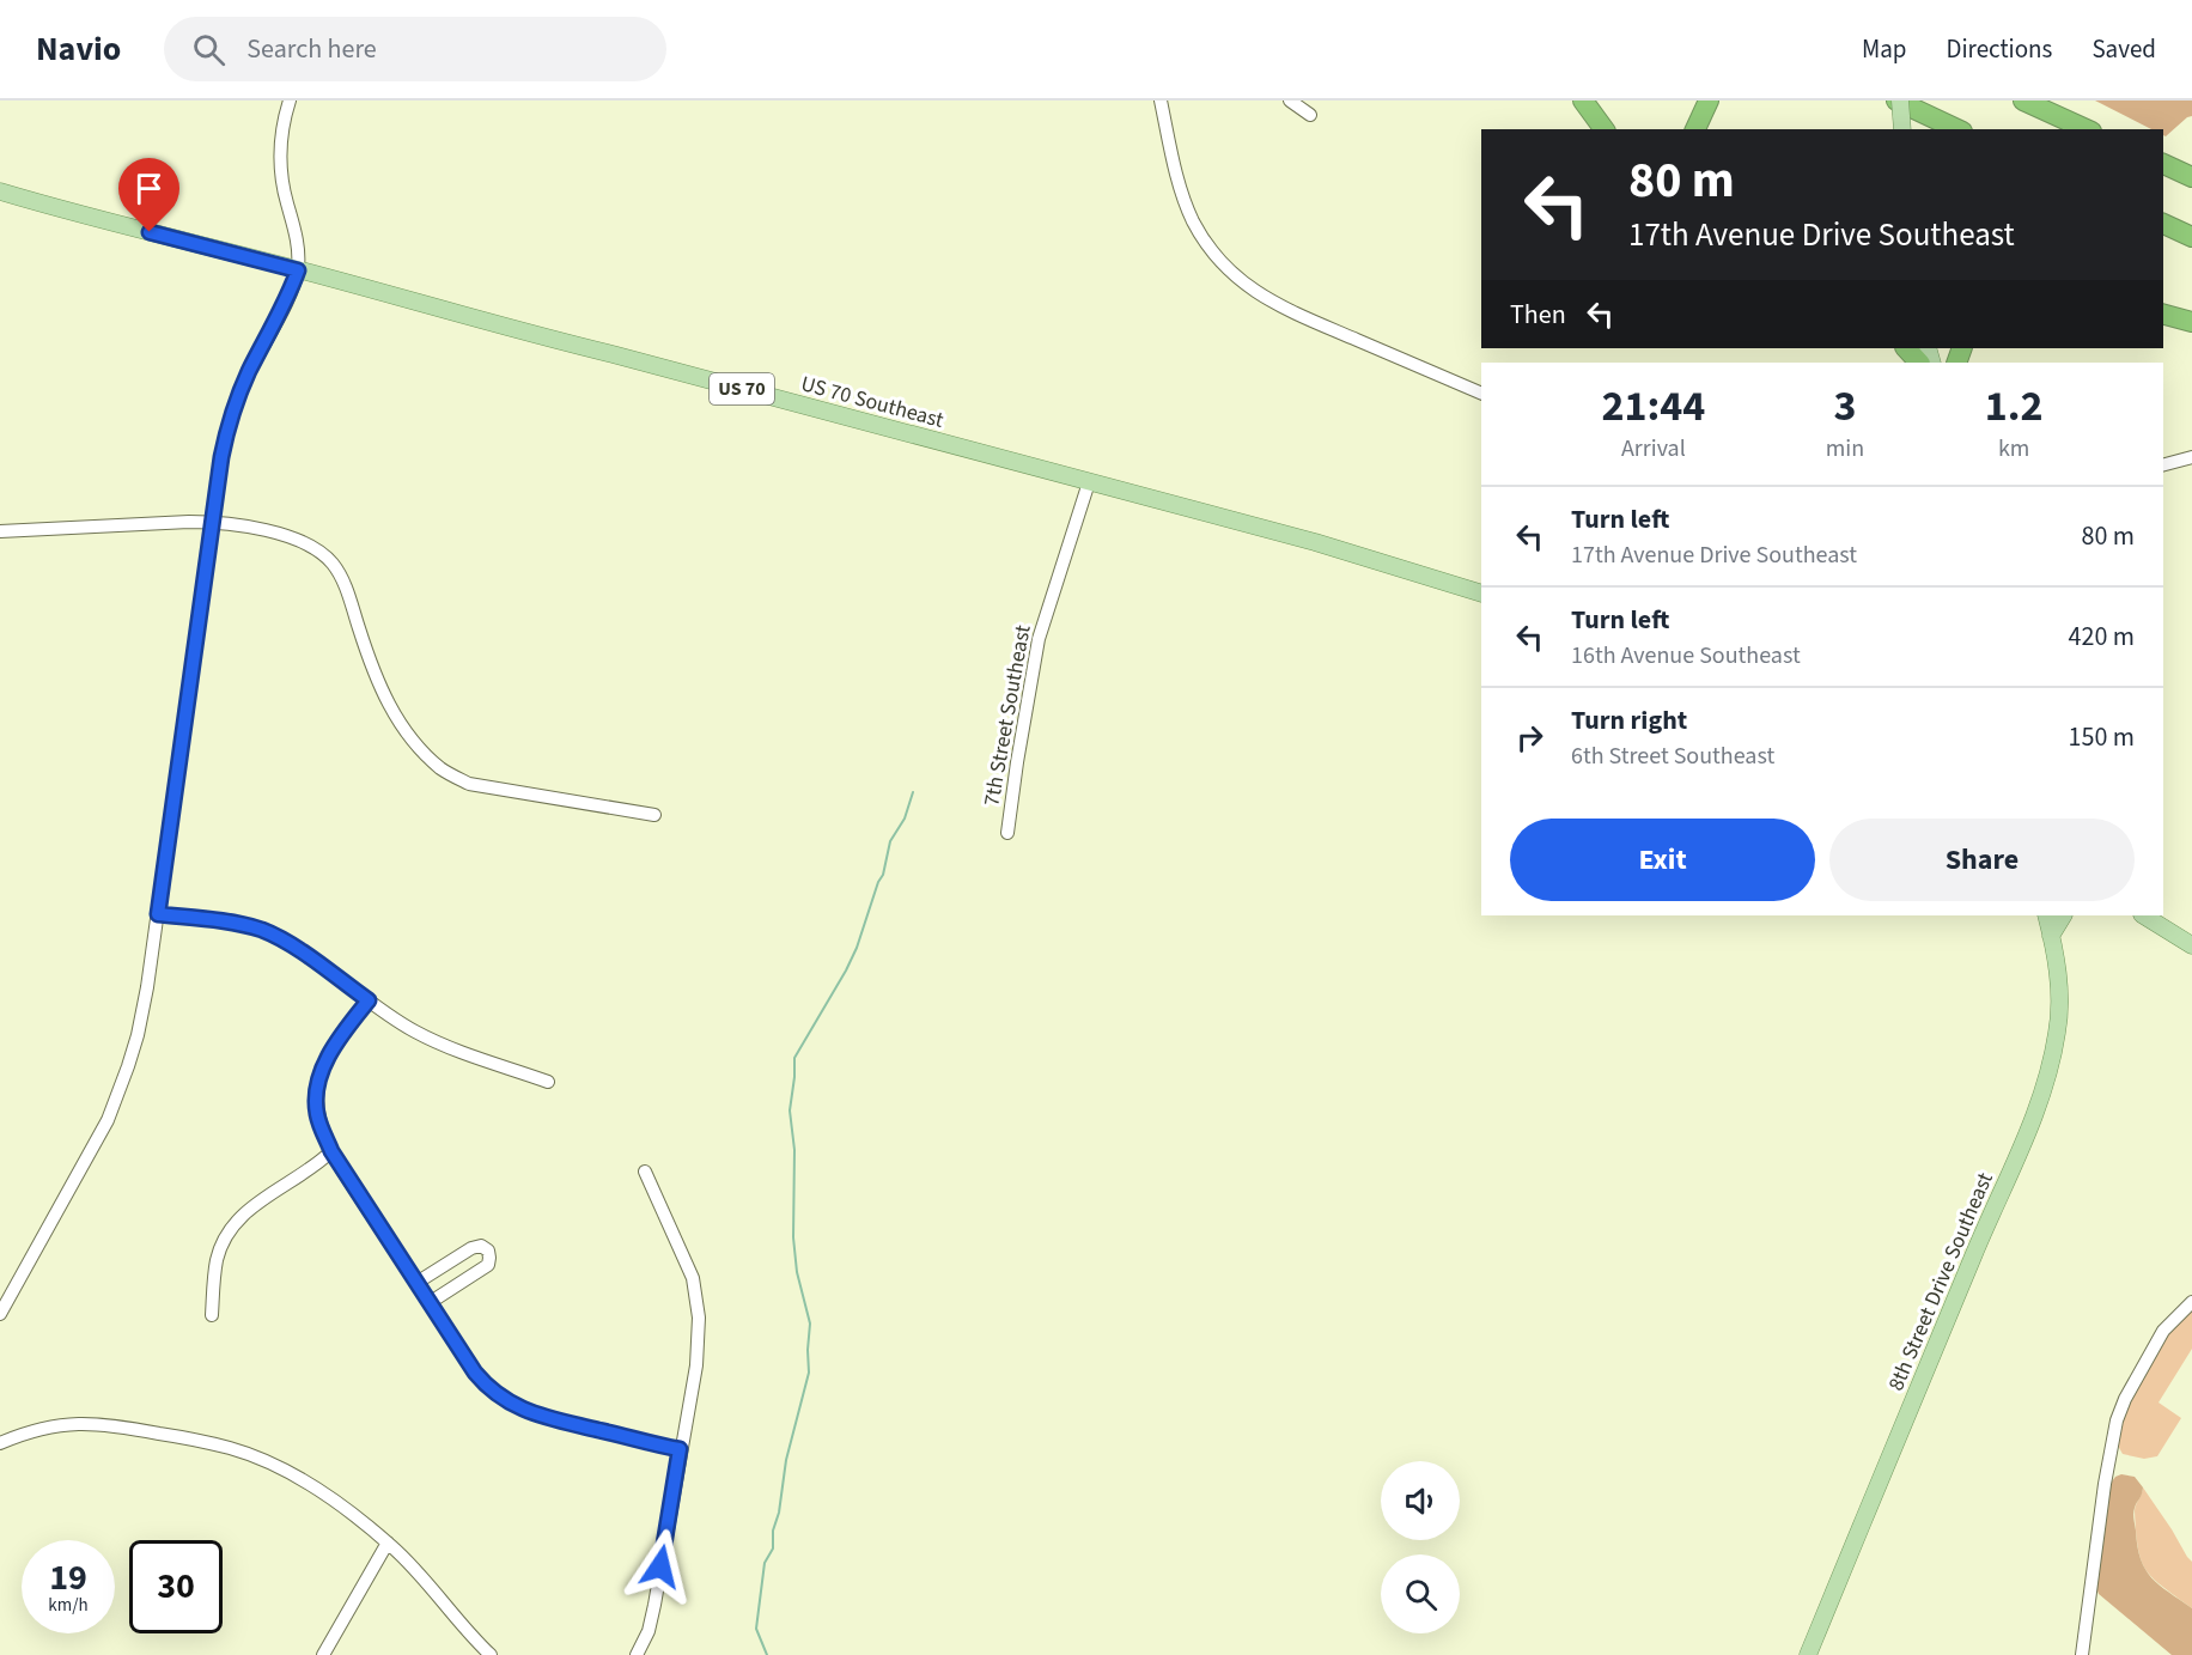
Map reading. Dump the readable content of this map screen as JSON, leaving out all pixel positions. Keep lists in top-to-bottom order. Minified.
{"streets":{"main road":["US 70","US 70 Southeast","8th Street Drive Southeast"],"street":["7th Street Southeast"]},"crossings":[["US 70 Southeast","7th Street Southeast"]],"page":{"header":"Navio","search":"Search here","nav":["Map","Directions","Saved"],"turn":["80 m","17th Avenue Drive Southeast"],"then":"Then","eta":["21:44","Arrival","3","min","1.2","km"],"list":[{"name":"Turn left","note":"17th Avenue Drive Southeast","value":"80 m"},{"name":"Turn left","note":"16th Avenue Southeast","value":"420 m"},{"name":"Turn right","note":"6th Street Southeast","value":"150 m"}],"buttons":["Exit","Share"],"speed":"19 km/h","limit":"30"}}
